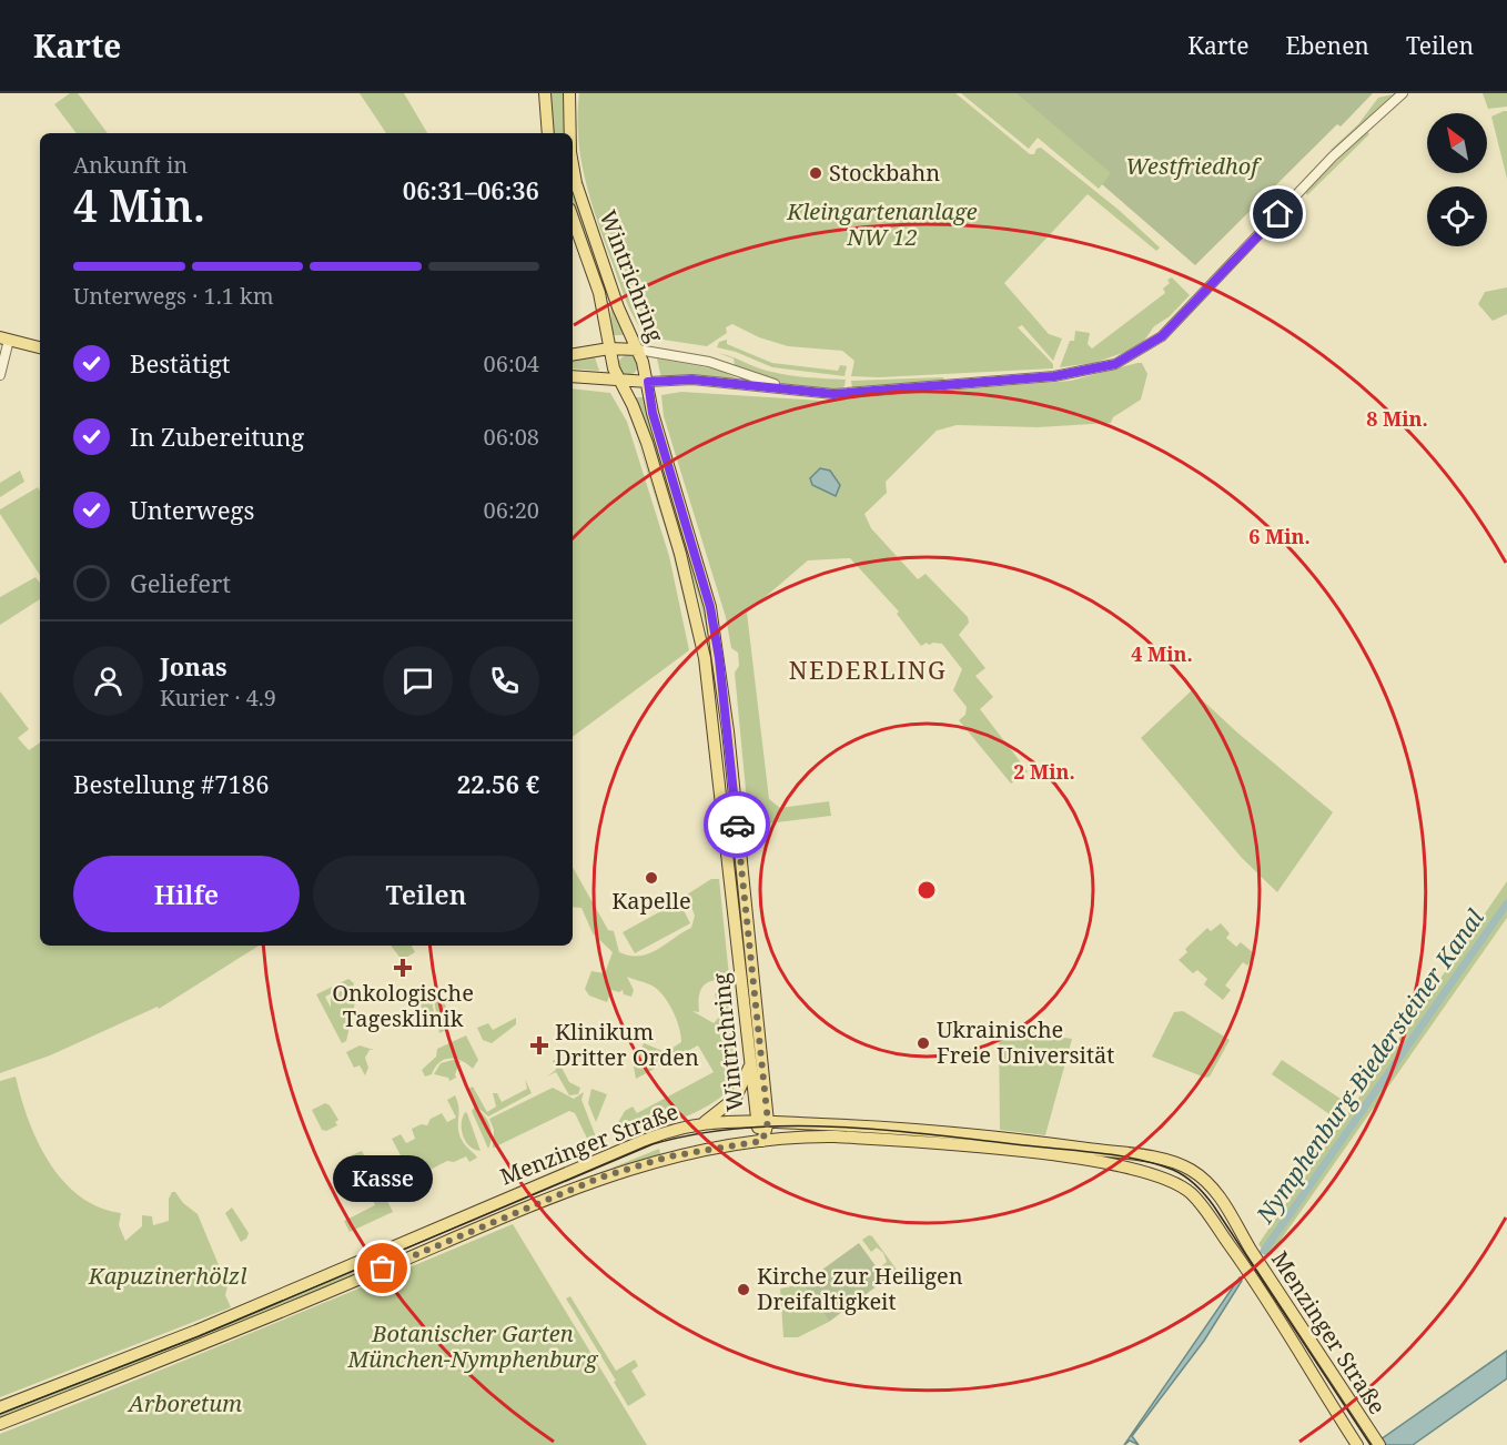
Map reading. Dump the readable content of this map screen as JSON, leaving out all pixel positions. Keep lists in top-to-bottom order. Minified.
{"streets":{"main road":["Wintrichring","Menzinger Straße"]},"crossings":[["Wintrichring","Menzinger Straße"]],"districts":["NEDERLING"],"water":["Nymphenburg-Biedersteiner Kanal"],"parks":["Westfriedhof","Kleingartenanlage NW 12","Kapuzinerhölzl","Botanischer Garten München-Nymphenburg","Arboretum"],"places":{"other":["Stockbahn","Kapelle","Ukrainische Freie Universität","Kasse","Kirche zur Heiligen Dreifaltigkeit"],"health":["Onkologische Tagesklinik","Klinikum Dritter Orden"]},"north":"top left","page":{"header":"Karte","nav":["Karte","Ebenen","Teilen"],"heading":["4 Min.","Ankunft in","06:31–06:36"],"panel":["Jonas","Kurier · 4.9","Bestellung #7186","22.56 €"],"bar":"Unterwegs · 1.1 km","list":[["Bestätigt","06:04"],["In Zubereitung","06:08"],["Unterwegs","06:20"],"Geliefert"],"buttons":["Hilfe","Teilen"],"bubble":"Kasse"},"rings":["8 Min.","6 Min.","4 Min.","2 Min."]}
